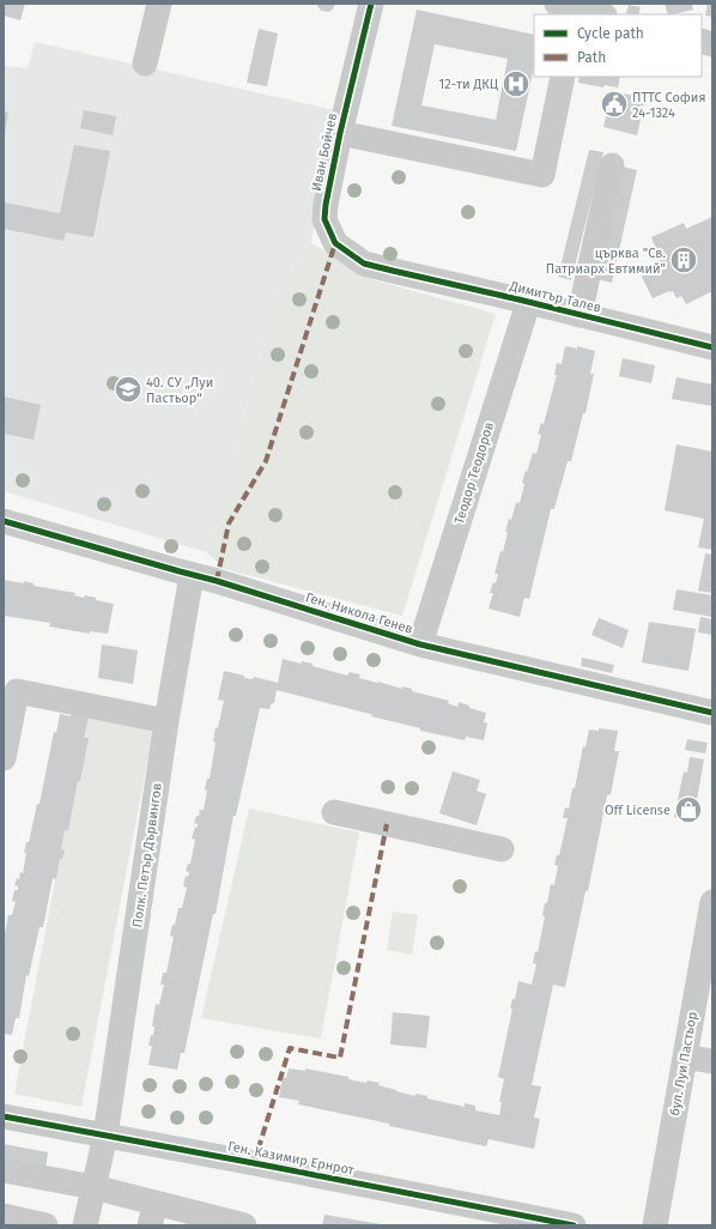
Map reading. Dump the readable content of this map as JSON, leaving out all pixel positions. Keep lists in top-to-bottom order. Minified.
{"streets":{"street":["Иван Бойчев","Димитър Талев","Теодор Теодоров","Ген. Никола Генев","Полк. Петър Дървингов","бул. Луи Пастьор","Ген. Казимир Ернрот"]},"crossings":[["Иван Бойчев","Димитър Талев"],["Димитър Талев","Теодор Теодоров"],["Теодор Теодоров","Ген. Никола Генев"],["Ген. Никола Генев","Полк. Петър Дървингов"],["Полк. Петър Дървингов","Ген. Казимир Ернрот"]],"places":{"hospital":["12-ти ДКЦ"],"public building":["ПТТС София 24-1324"],"building":["църква \"Св. Патриарх Евтимий\""],"school or university":["40. СУ „Луи Пастьор“"],"shop":["Off License"]},"legend":["Cycle path","Path"]}
